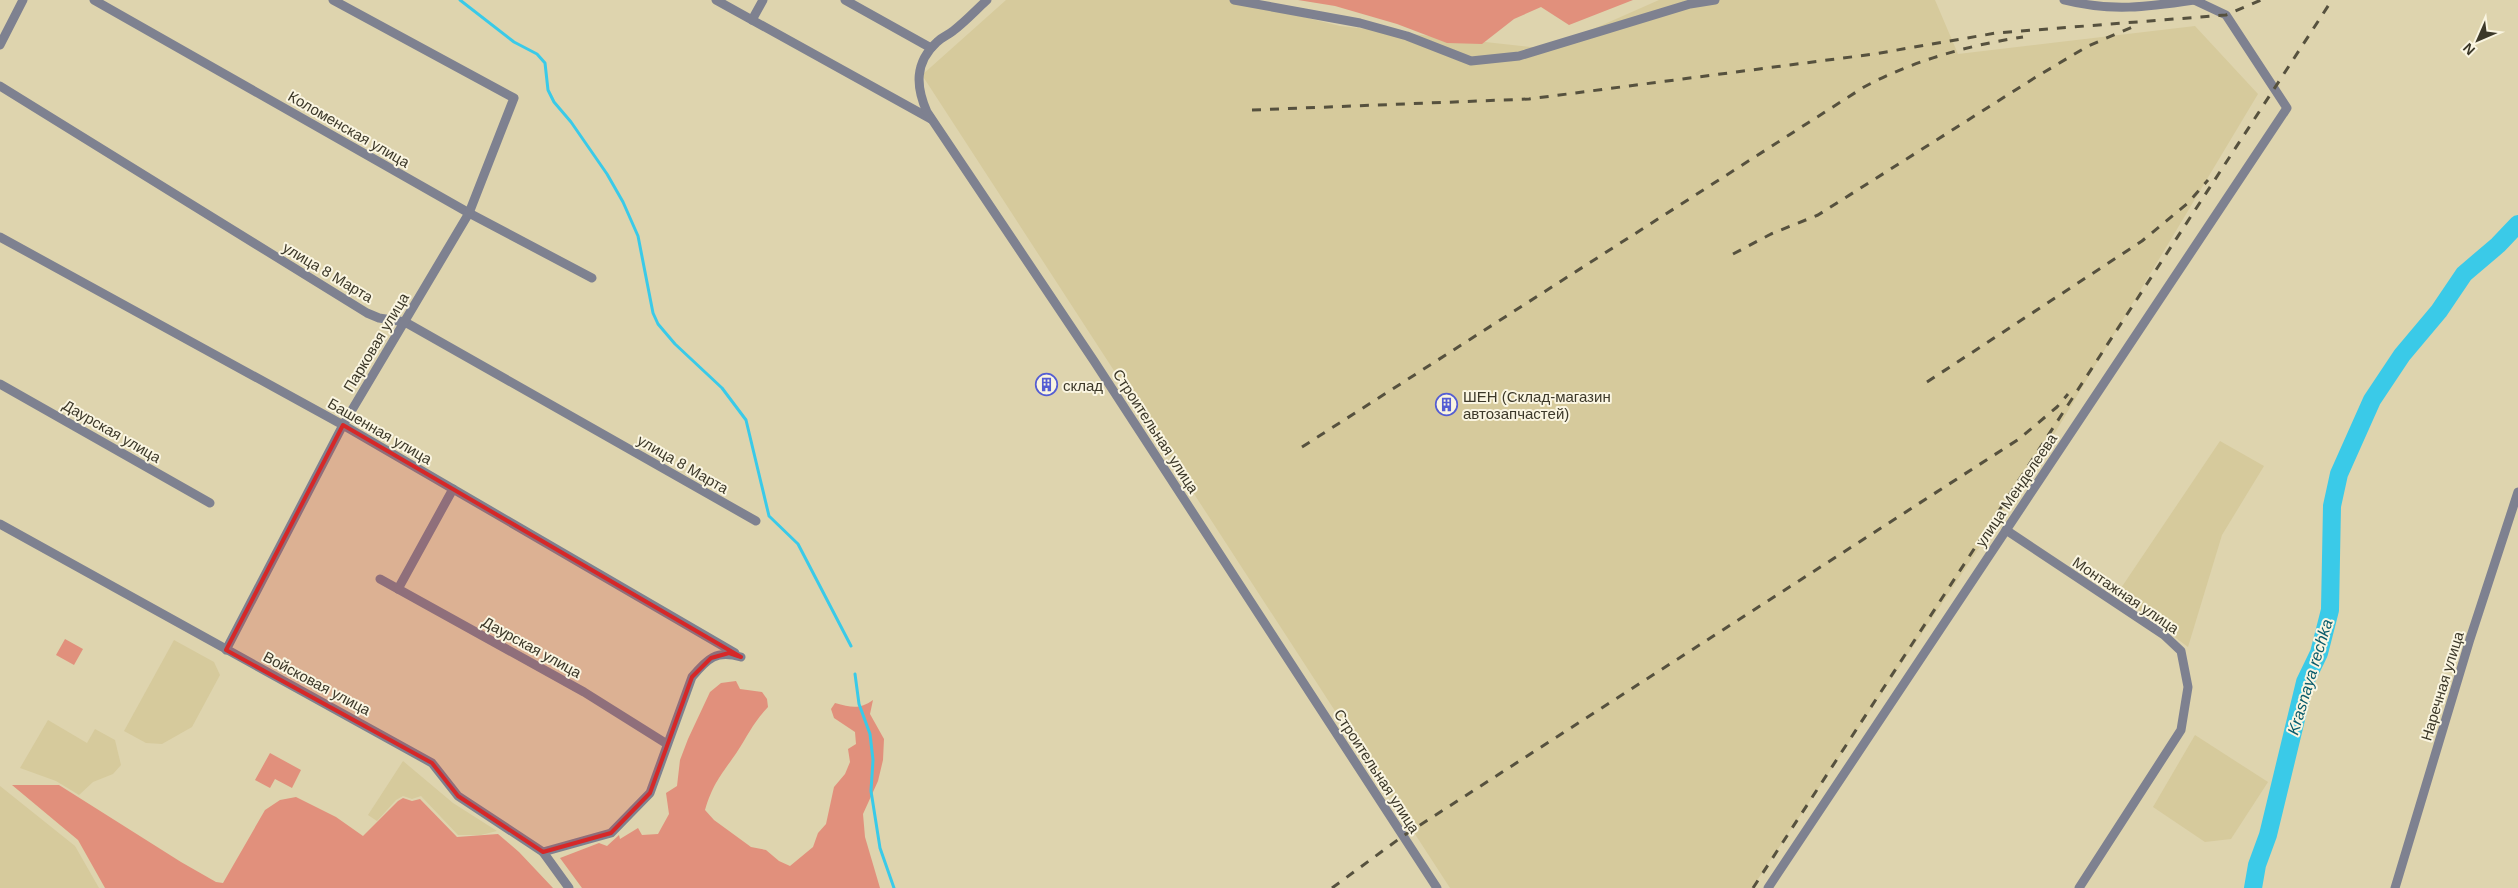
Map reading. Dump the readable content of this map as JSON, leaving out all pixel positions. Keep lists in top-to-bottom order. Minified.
{"streets":{"street":["Коломенская улица","улица 8 Марта","Парковая улица","Даурская улица","Башенная улица","Строительная улица","улица Менделеева","Монтажная улица","Войсковая улица","Наречная улица"]},"crossings":[["Коломенская улица","Парковая улица"],["улица 8 Марта","Парковая улица"],["Парковая улица","Башенная улица"],["Парковая улица","Войсковая улица"],["Даурская улица","Башенная улица"],["улица Менделеева","Монтажная улица"]],"water":["Krasnaya rechka"],"places":{"building":["склад","ШЕН (Склад-магазин автозапчастей)"]},"north":"bottom left"}
